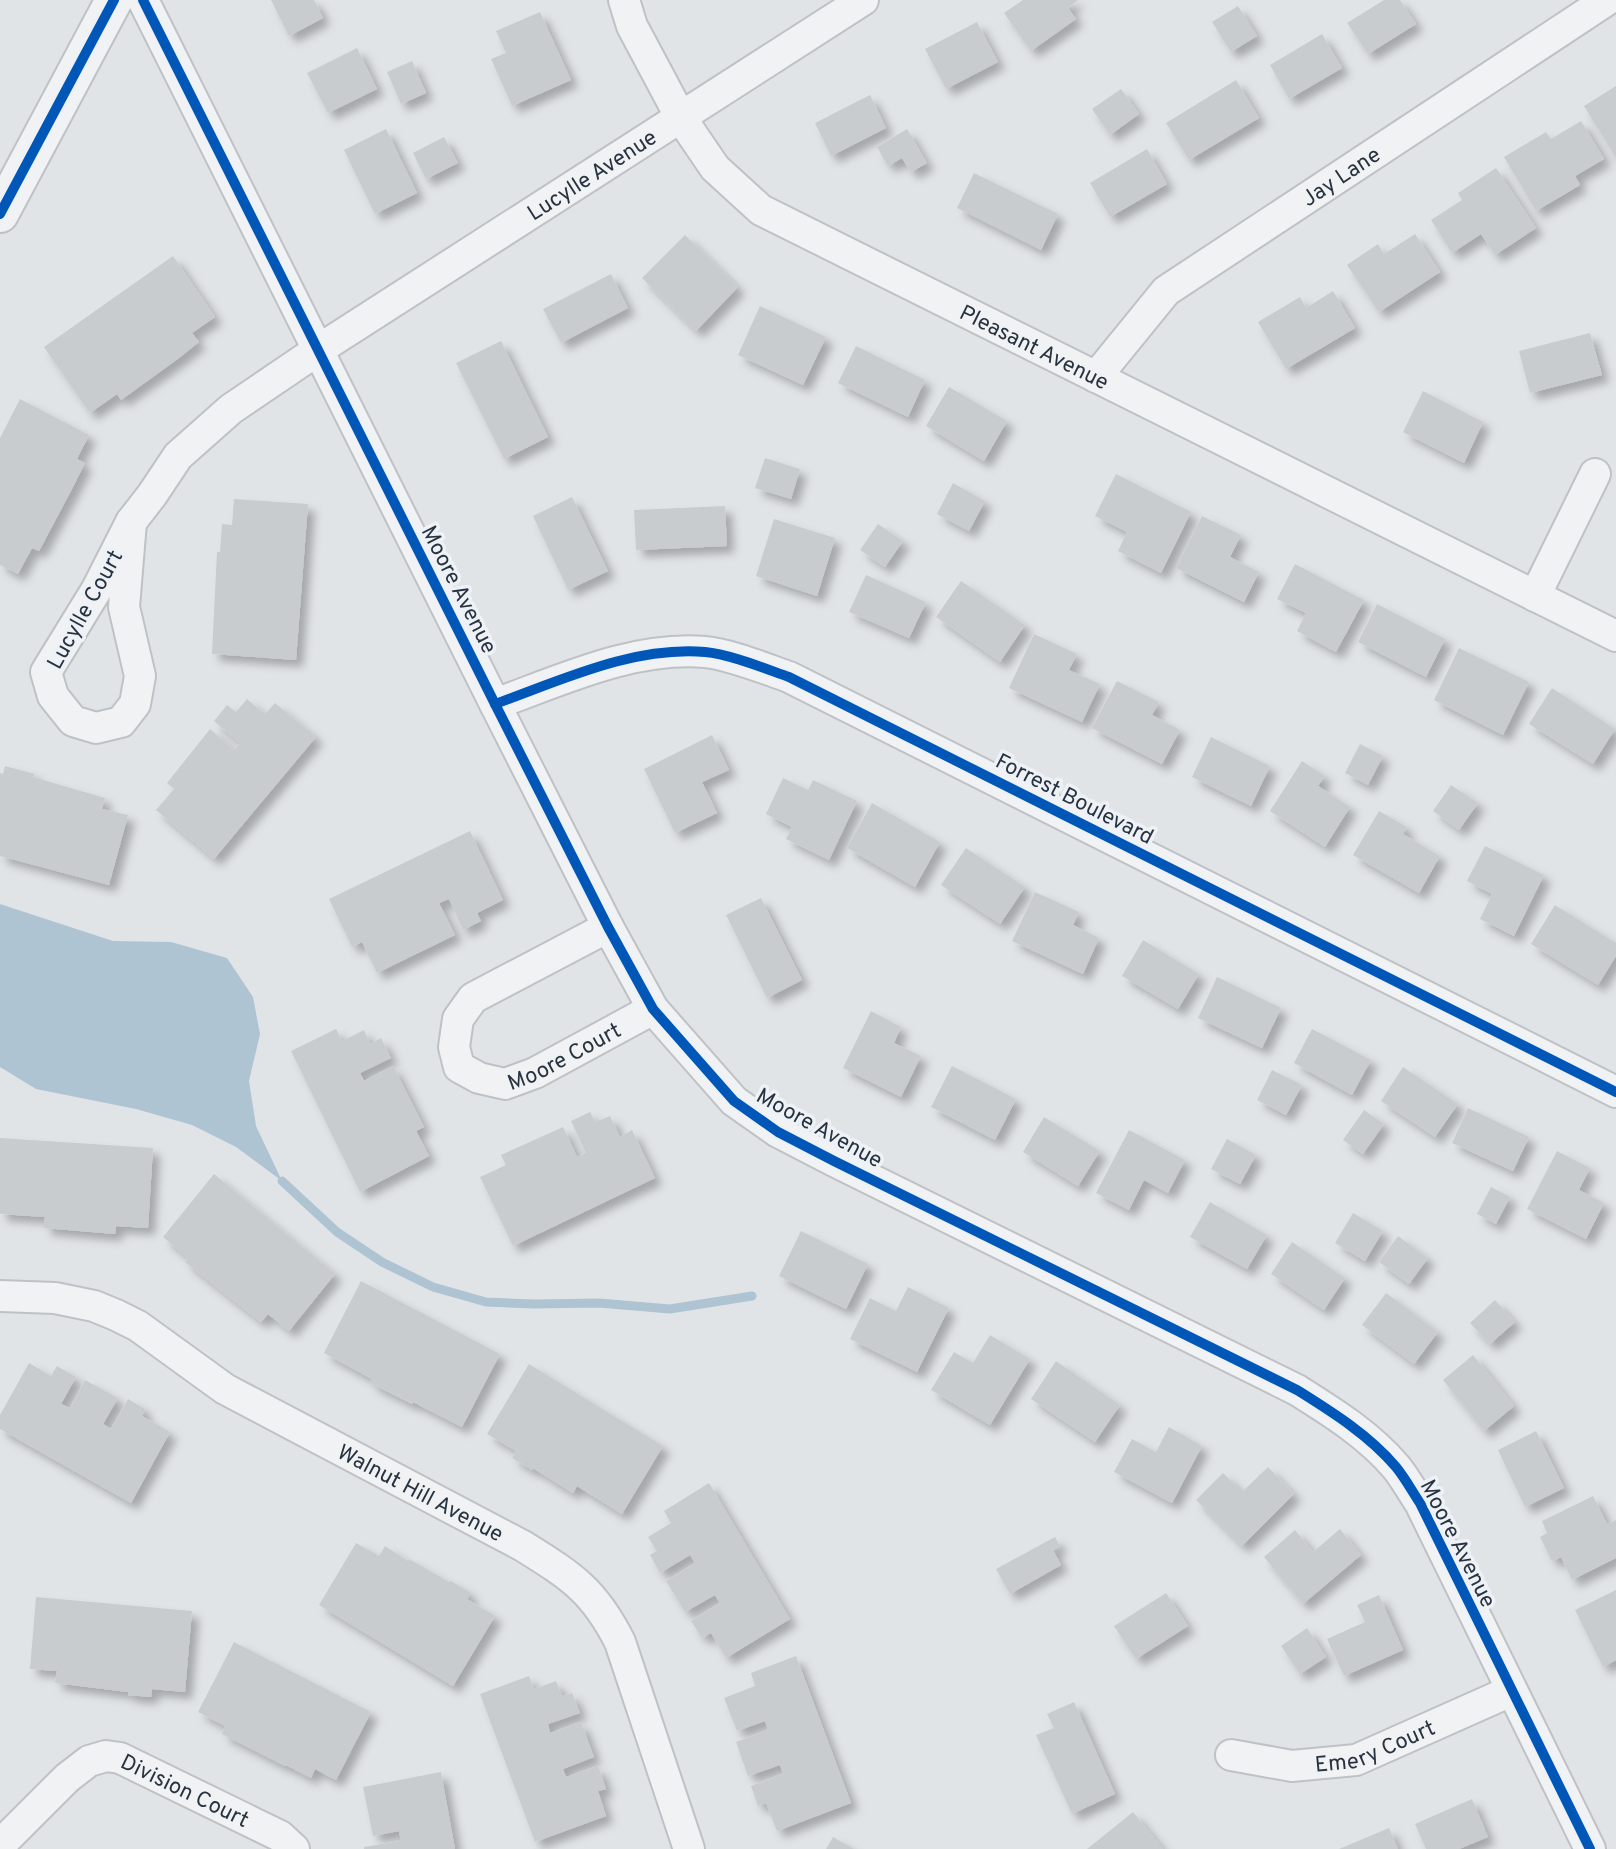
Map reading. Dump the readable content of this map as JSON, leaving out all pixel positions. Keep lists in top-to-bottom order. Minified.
{"streets":{"street":["Lucylle Avenue","Jay Lane","Pleasant Avenue","Moore Avenue","Lucylle Court","Forrest Boulevard","Moore Court","Walnut Hill Avenue","Emery Court","Division Court"]},"crossings":[["Lucylle Avenue","Pleasant Avenue"],["Lucylle Avenue","Moore Avenue"],["Lucylle Avenue","Lucylle Court"],["Jay Lane","Pleasant Avenue"],["Moore Avenue","Lucylle Court"],["Moore Avenue","Forrest Boulevard"],["Moore Avenue","Moore Court"],["Moore Avenue","Emery Court"]]}
